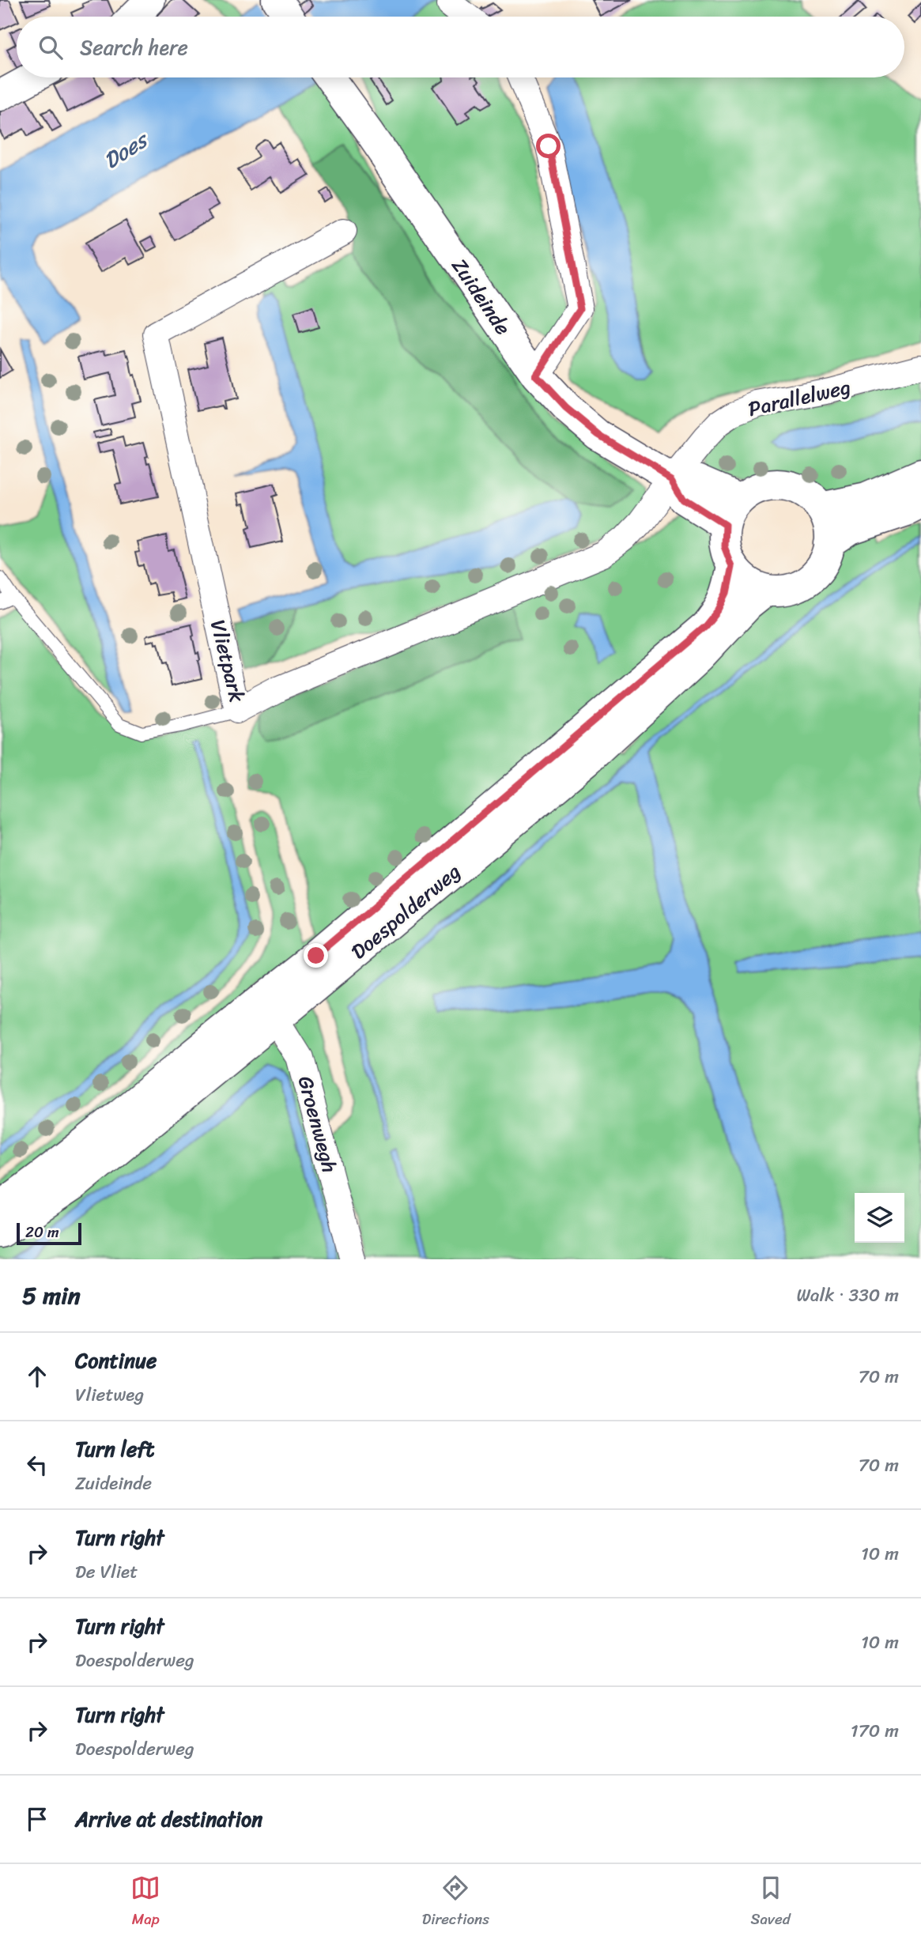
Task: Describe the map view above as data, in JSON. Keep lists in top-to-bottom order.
{
  "streets": {
    "main road": ["Zuideinde", "Doespolderweg"],
    "street": ["Parallelweg", "Vlietpark", "Groenwegh"]
  },
  "crossings": [
    ["Zuideinde", "Parallelweg"],
    ["Zuideinde", "Vlietpark"],
    ["Zuideinde", "Doespolderweg"],
    ["Parallelweg", "Vlietpark"],
    ["Doespolderweg", "Groenwegh"]
  ],
  "water": ["Does"],
  "scale_bar": "20 m",
  "page": {
    "search": "Search here",
    "scale": "20 m",
    "heading": ["5 min", "Walk · 330 m"],
    "list": [
      ["Continue", "Vlietweg", "70 m"],
      ["Turn left", "Zuideinde", "70 m"],
      ["Turn right", "De Vliet", "10 m"],
      ["Turn right", "Doespolderweg", "10 m"],
      ["Turn right", "Doespolderweg", "170 m"],
      "Arrive at destination"
    ],
    "nav": ["Map", "Directions", "Saved"]
  }
}
